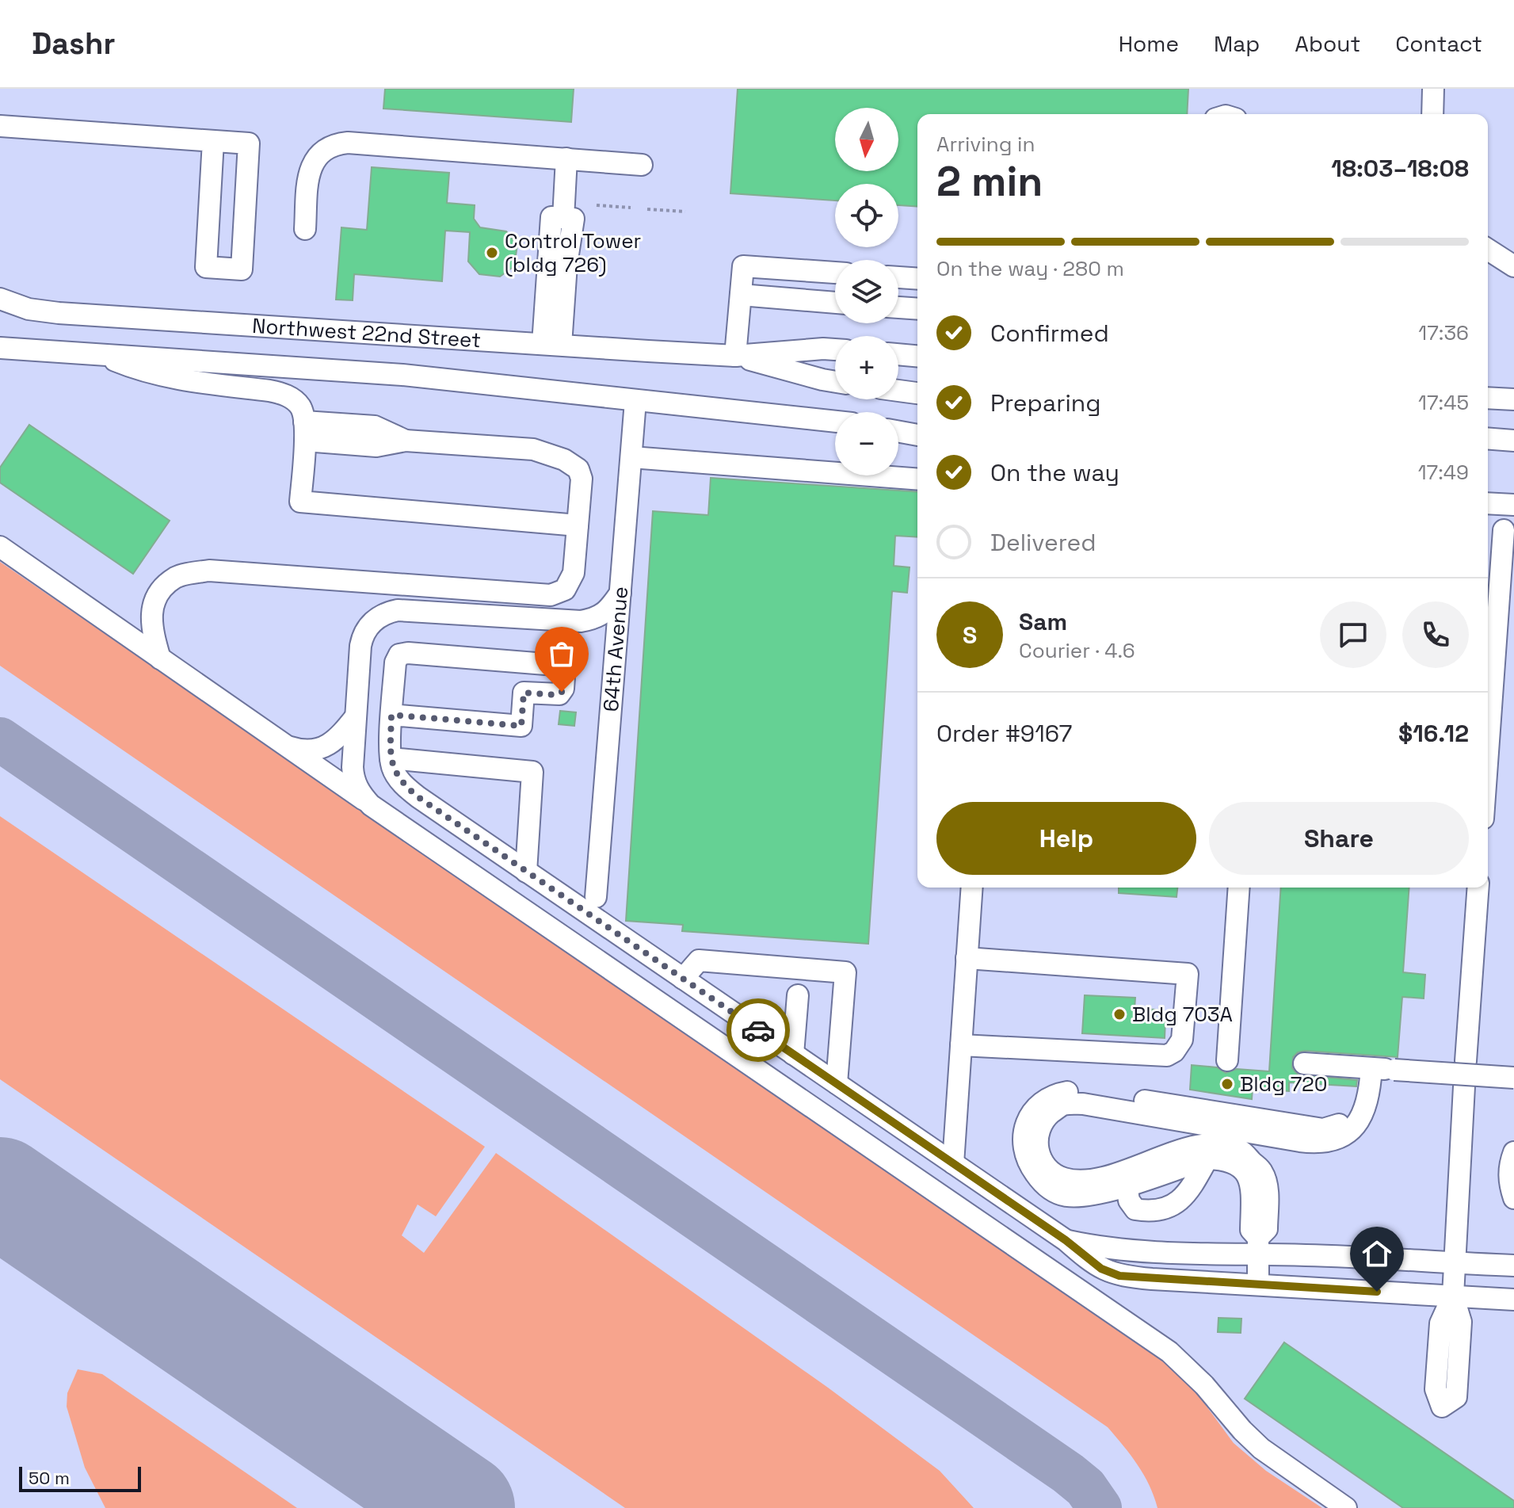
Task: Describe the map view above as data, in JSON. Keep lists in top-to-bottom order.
{
  "streets": {
    "street": ["Northwest 22nd Street", "64th Avenue"]
  },
  "places": ["Control Tower (bldg 726)", "Bldg 703A", "Bldg 720"],
  "scale_bar": "50 m",
  "north": "bottom",
  "page": {
    "header": "Dashr",
    "nav": [
      "Home",
      "Map",
      "About",
      "Contact"
    ],
    "map_buttons": ["+", "−"],
    "heading": ["2 min", "Arriving in", "18:03–18:08"],
    "panel": [
      "Sam",
      "Courier · 4.6",
      "Order #9167",
      "$16.12"
    ],
    "bar": "On the way · 280 m",
    "list": [
      ["Confirmed", "17:36"],
      ["Preparing", "17:45"],
      ["On the way", "17:49"],
      "Delivered"
    ],
    "round": "S",
    "buttons": ["Help", "Share"],
    "scale": "50 m"
  }
}
